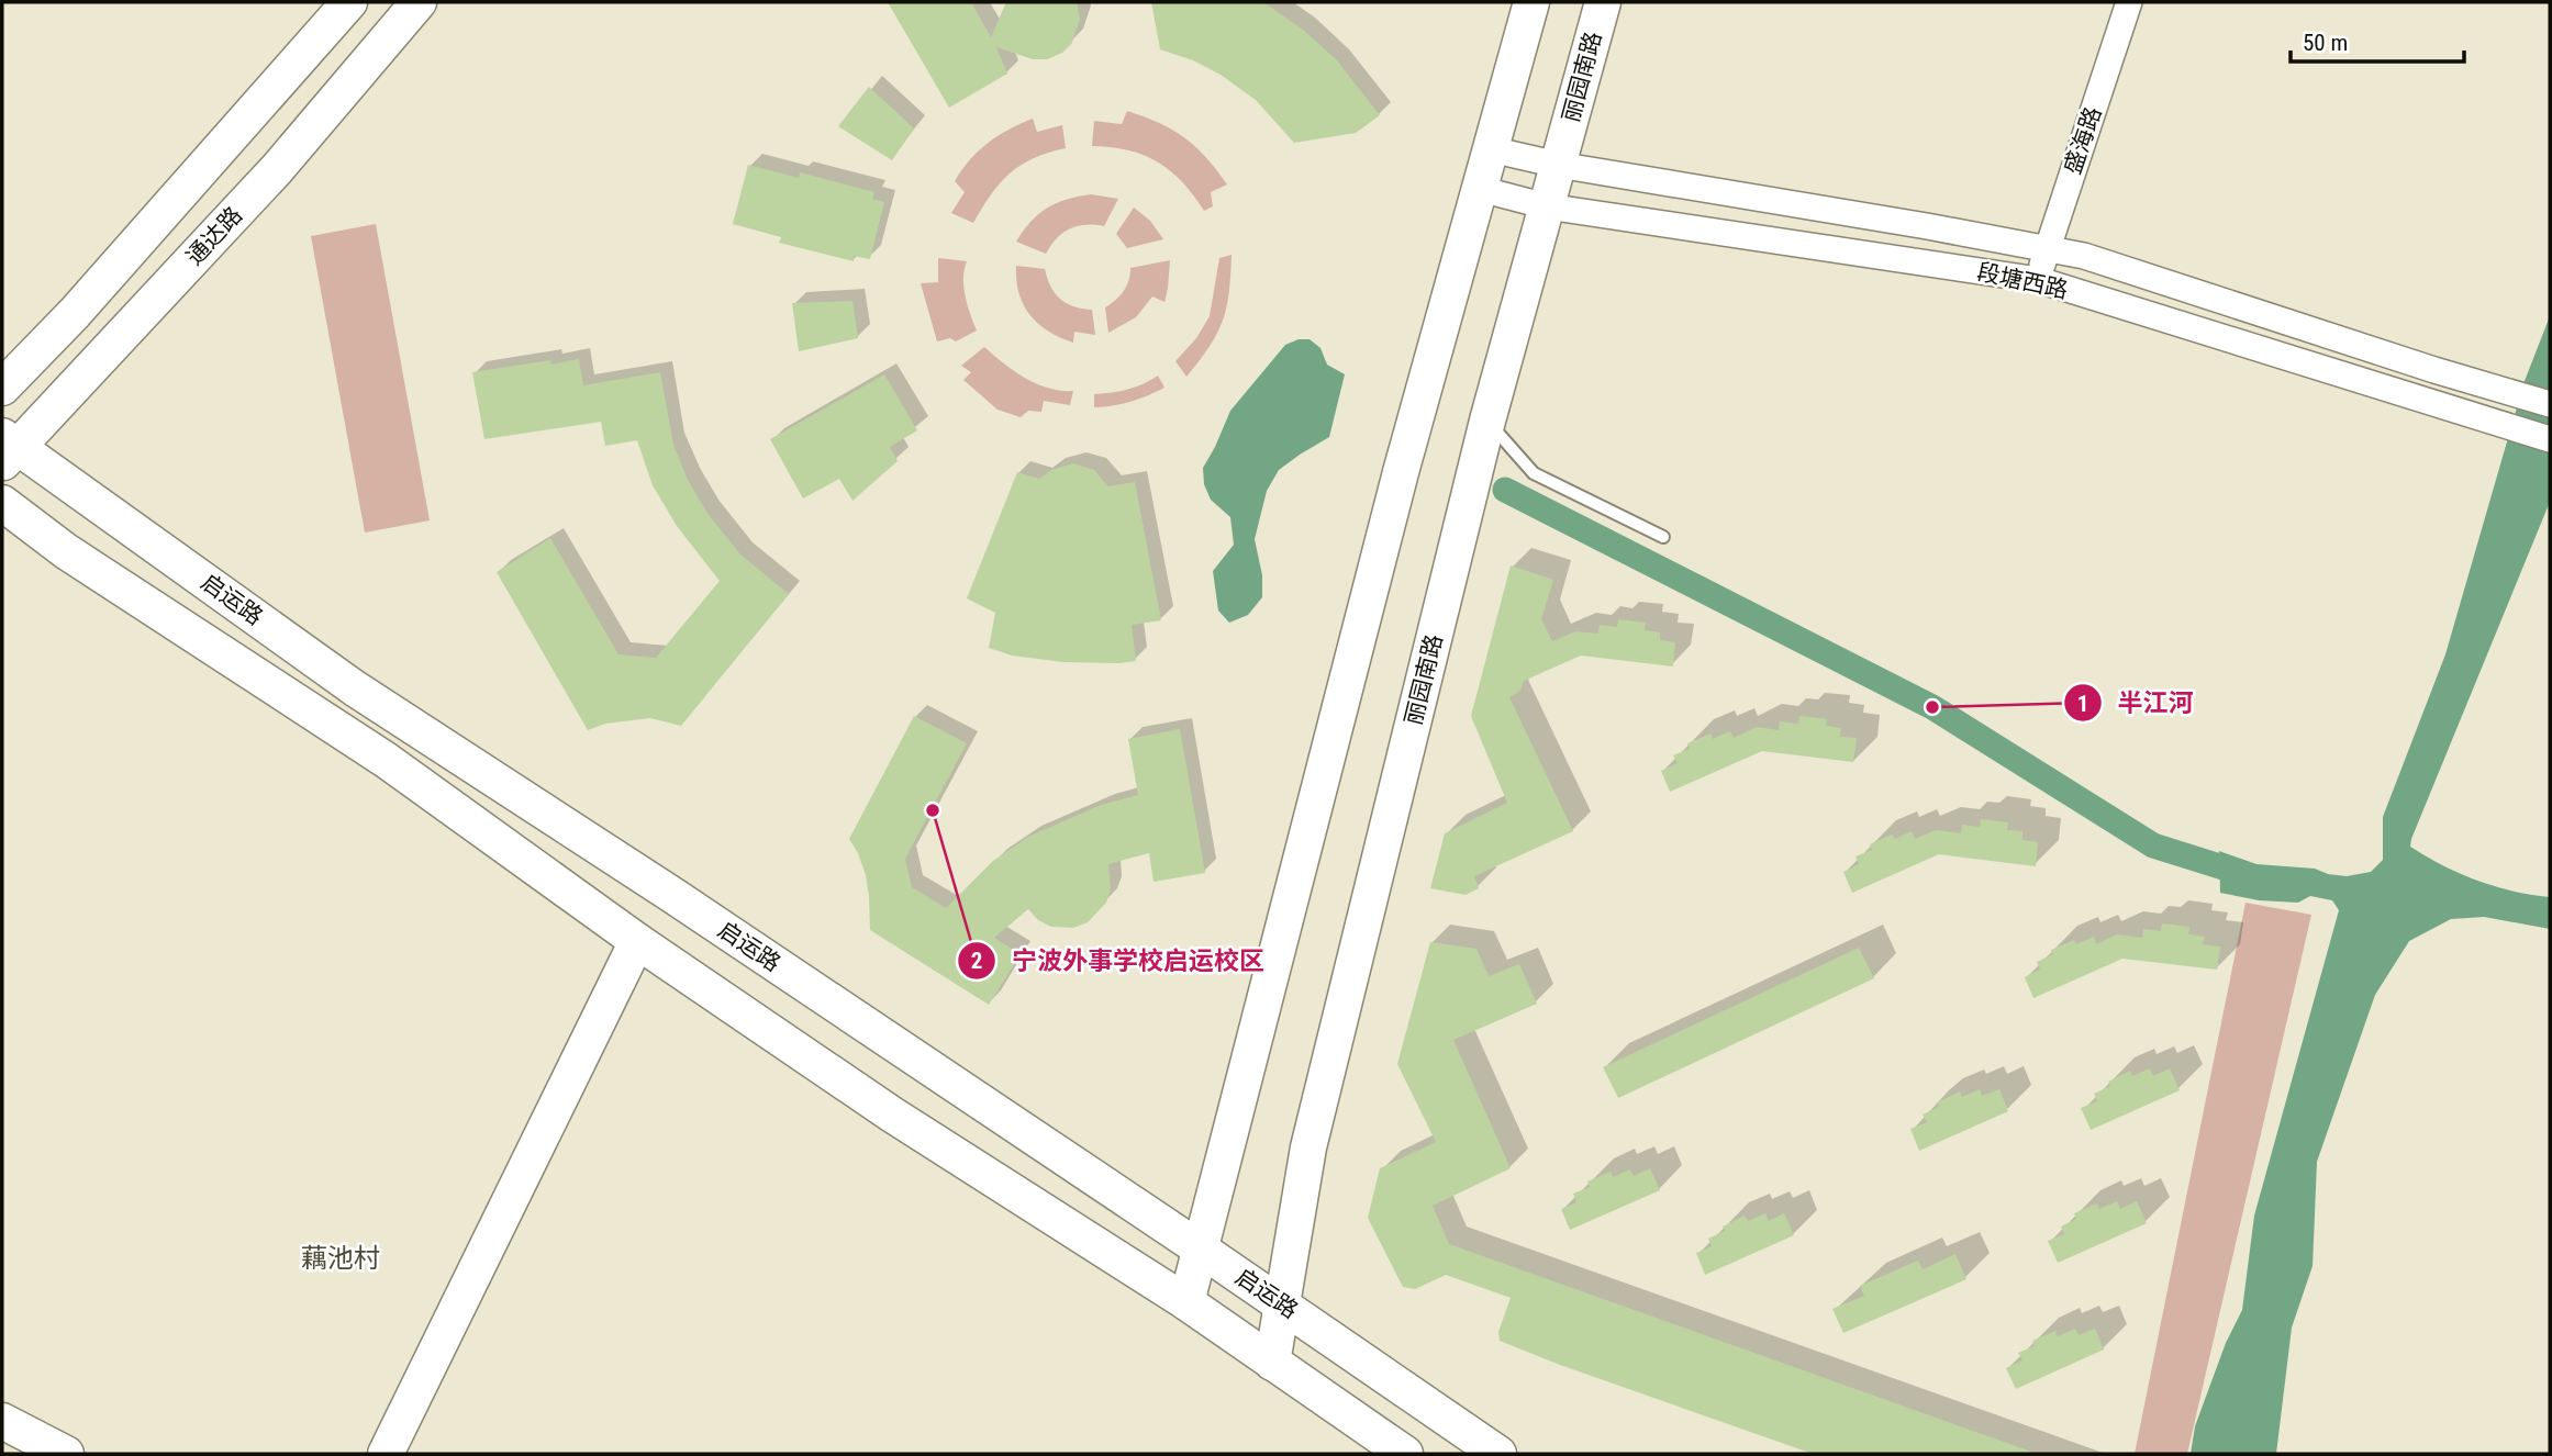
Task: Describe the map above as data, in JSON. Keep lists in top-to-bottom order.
{
  "streets": {
    "main road": ["丽园南路", "通达路", "启运路"],
    "street": ["盛海路", "段塘西路"]
  },
  "crossings": [
    ["丽园南路", "段塘西路"],
    ["丽园南路", "启运路"],
    ["盛海路", "段塘西路"],
    ["通达路", "启运路"]
  ],
  "districts": ["藕池村"],
  "places": ["半江河", "宁波外事学校启运校区"],
  "scale_bar": "50 m"
}
